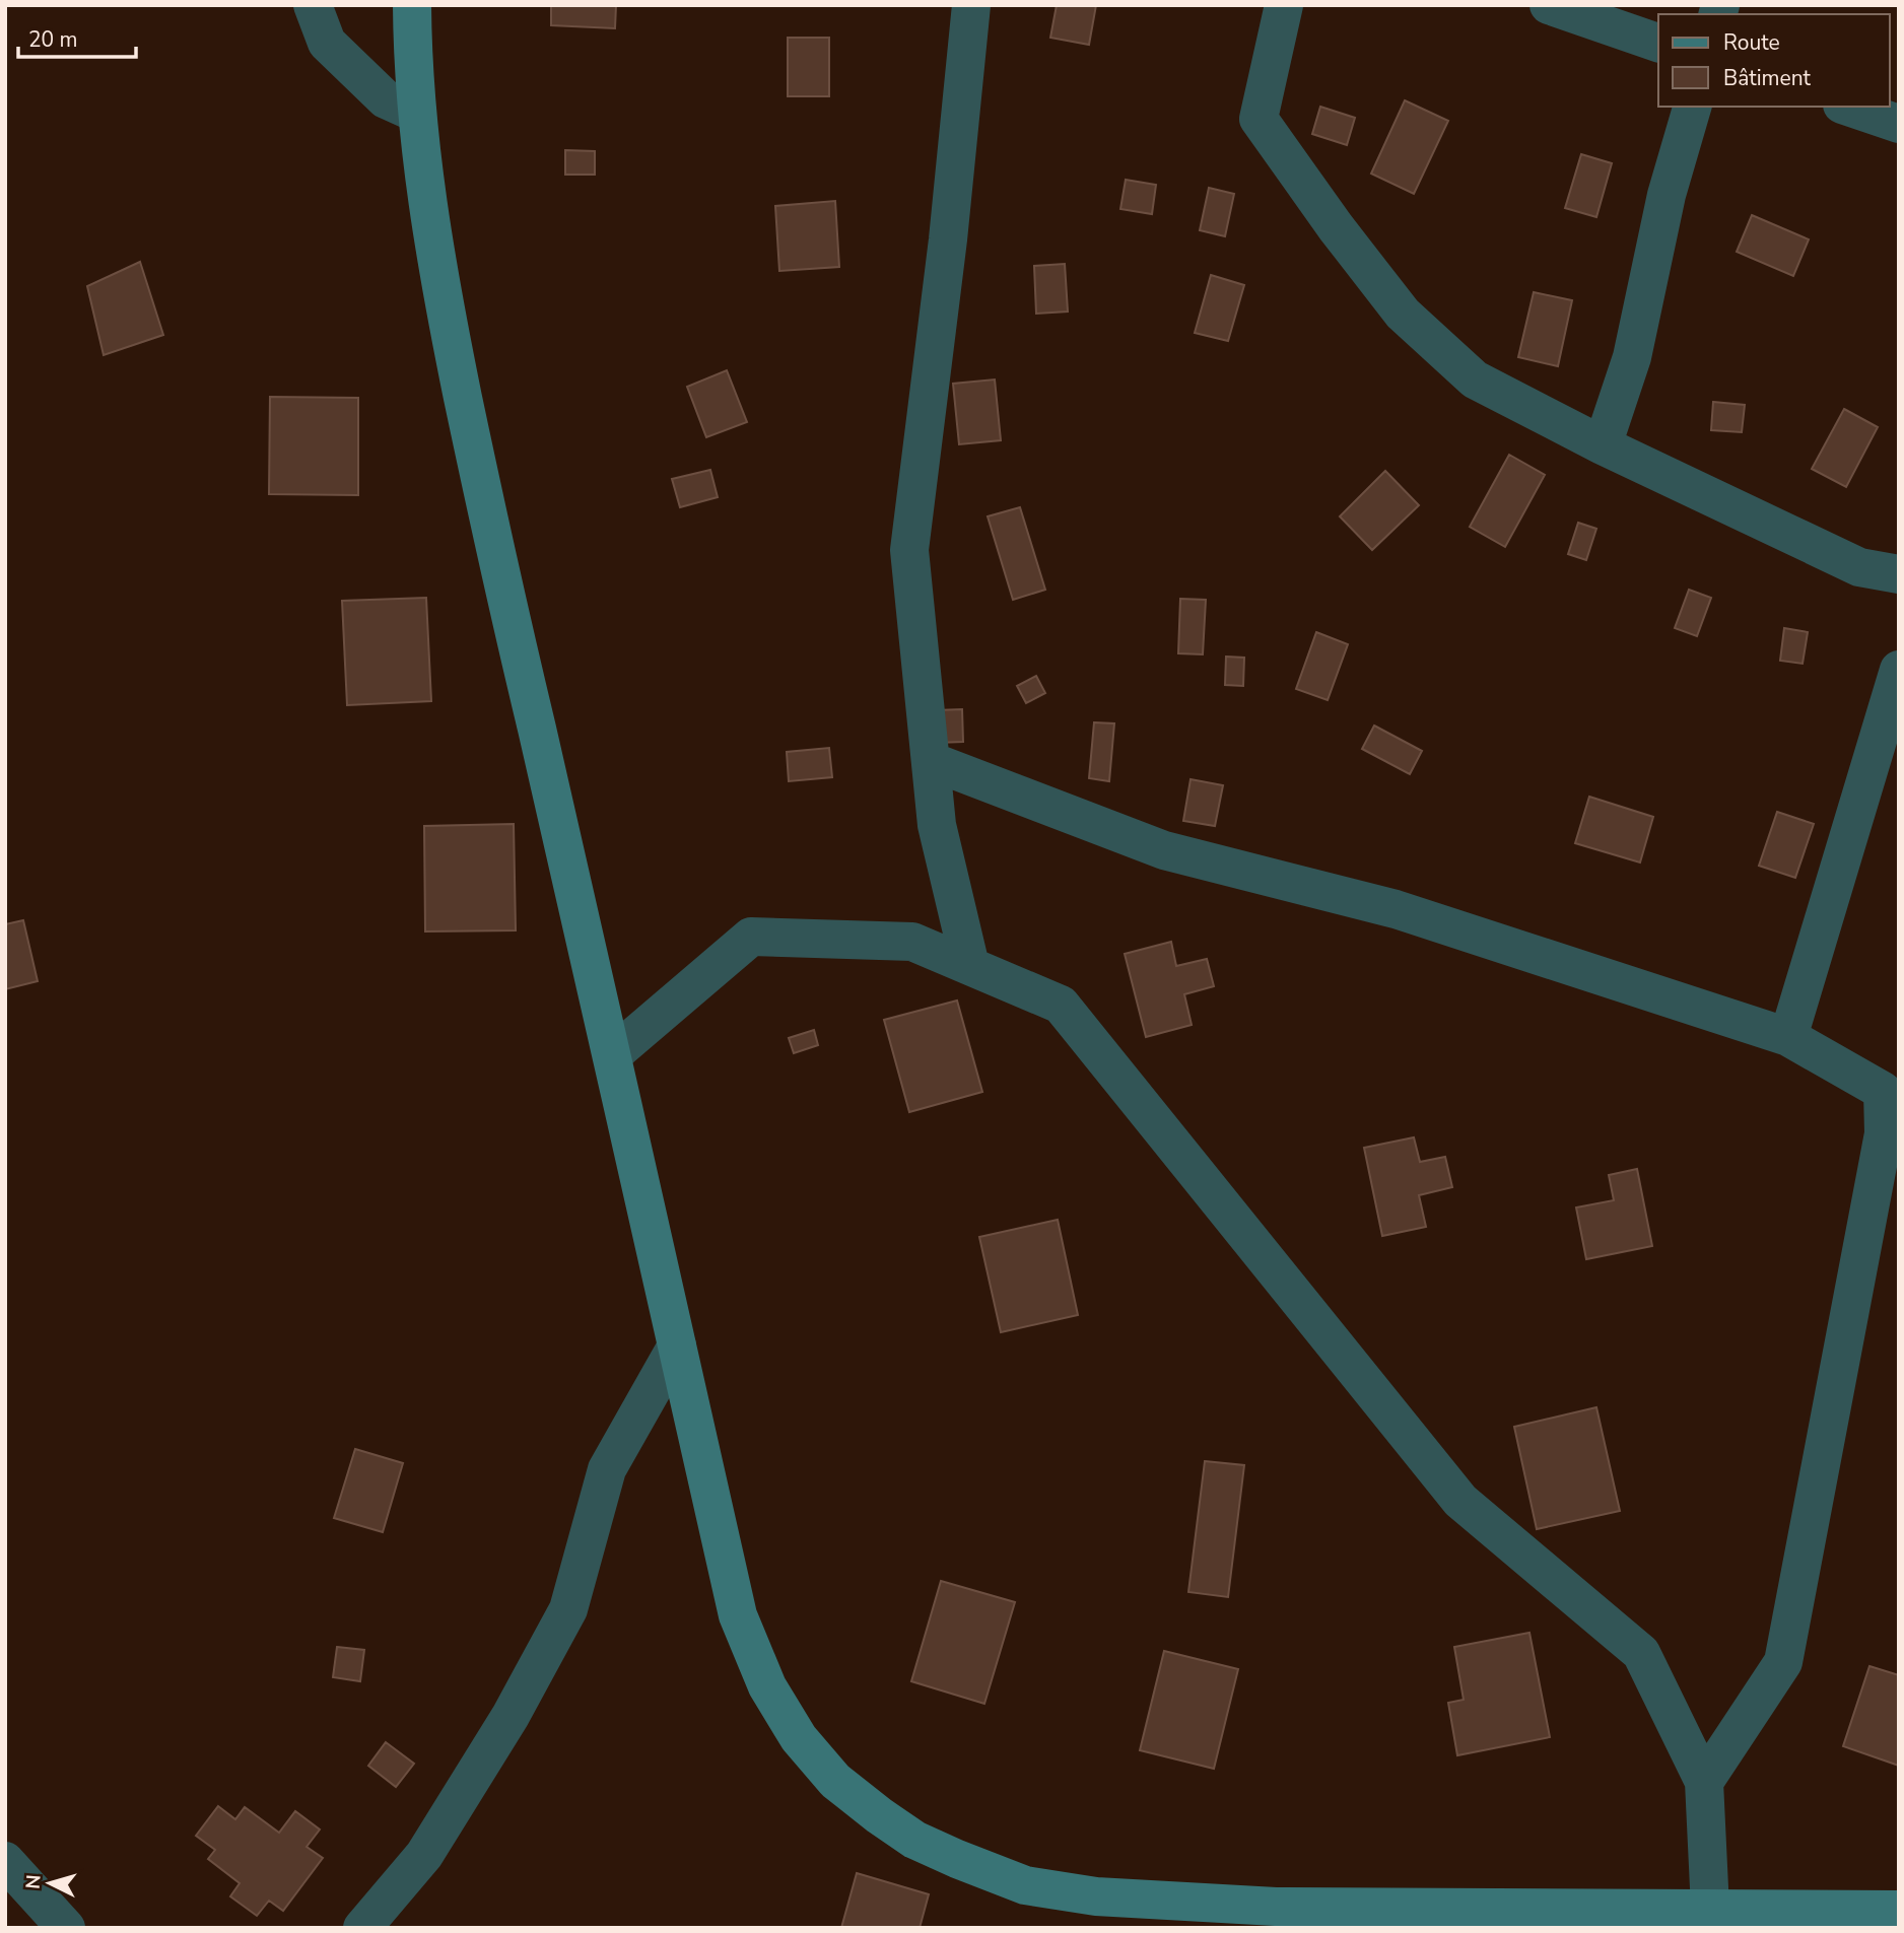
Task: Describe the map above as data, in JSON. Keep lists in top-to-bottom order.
{
  "legend": ["Route", "Bâtiment"],
  "scale_bar": "20 m",
  "north": "left"
}
